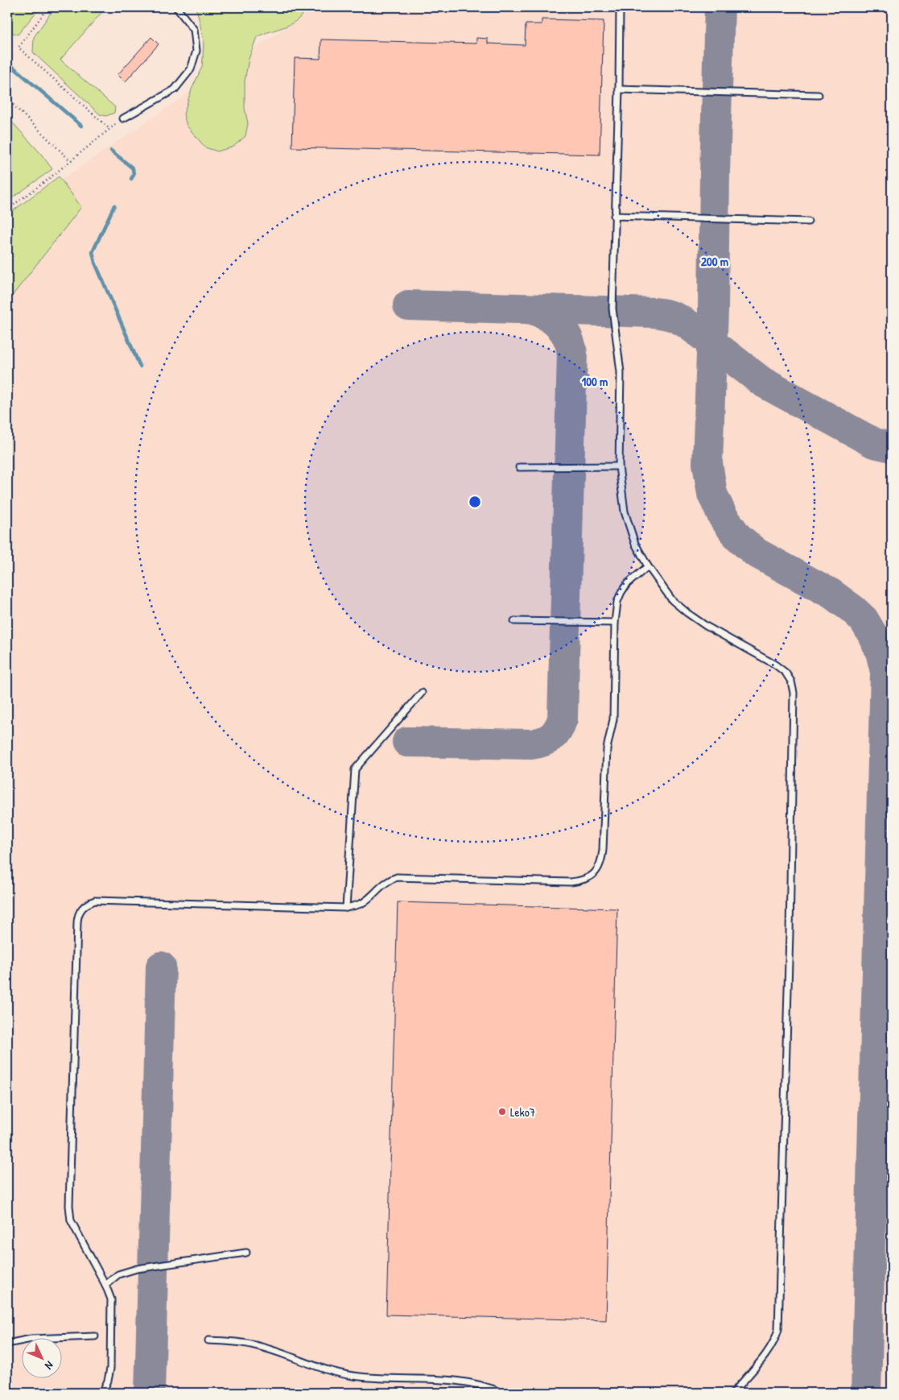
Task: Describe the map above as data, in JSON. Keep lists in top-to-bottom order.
{
  "places": ["Leko7"],
  "north": "bottom right",
  "rings": ["200 m", "100 m"]
}
